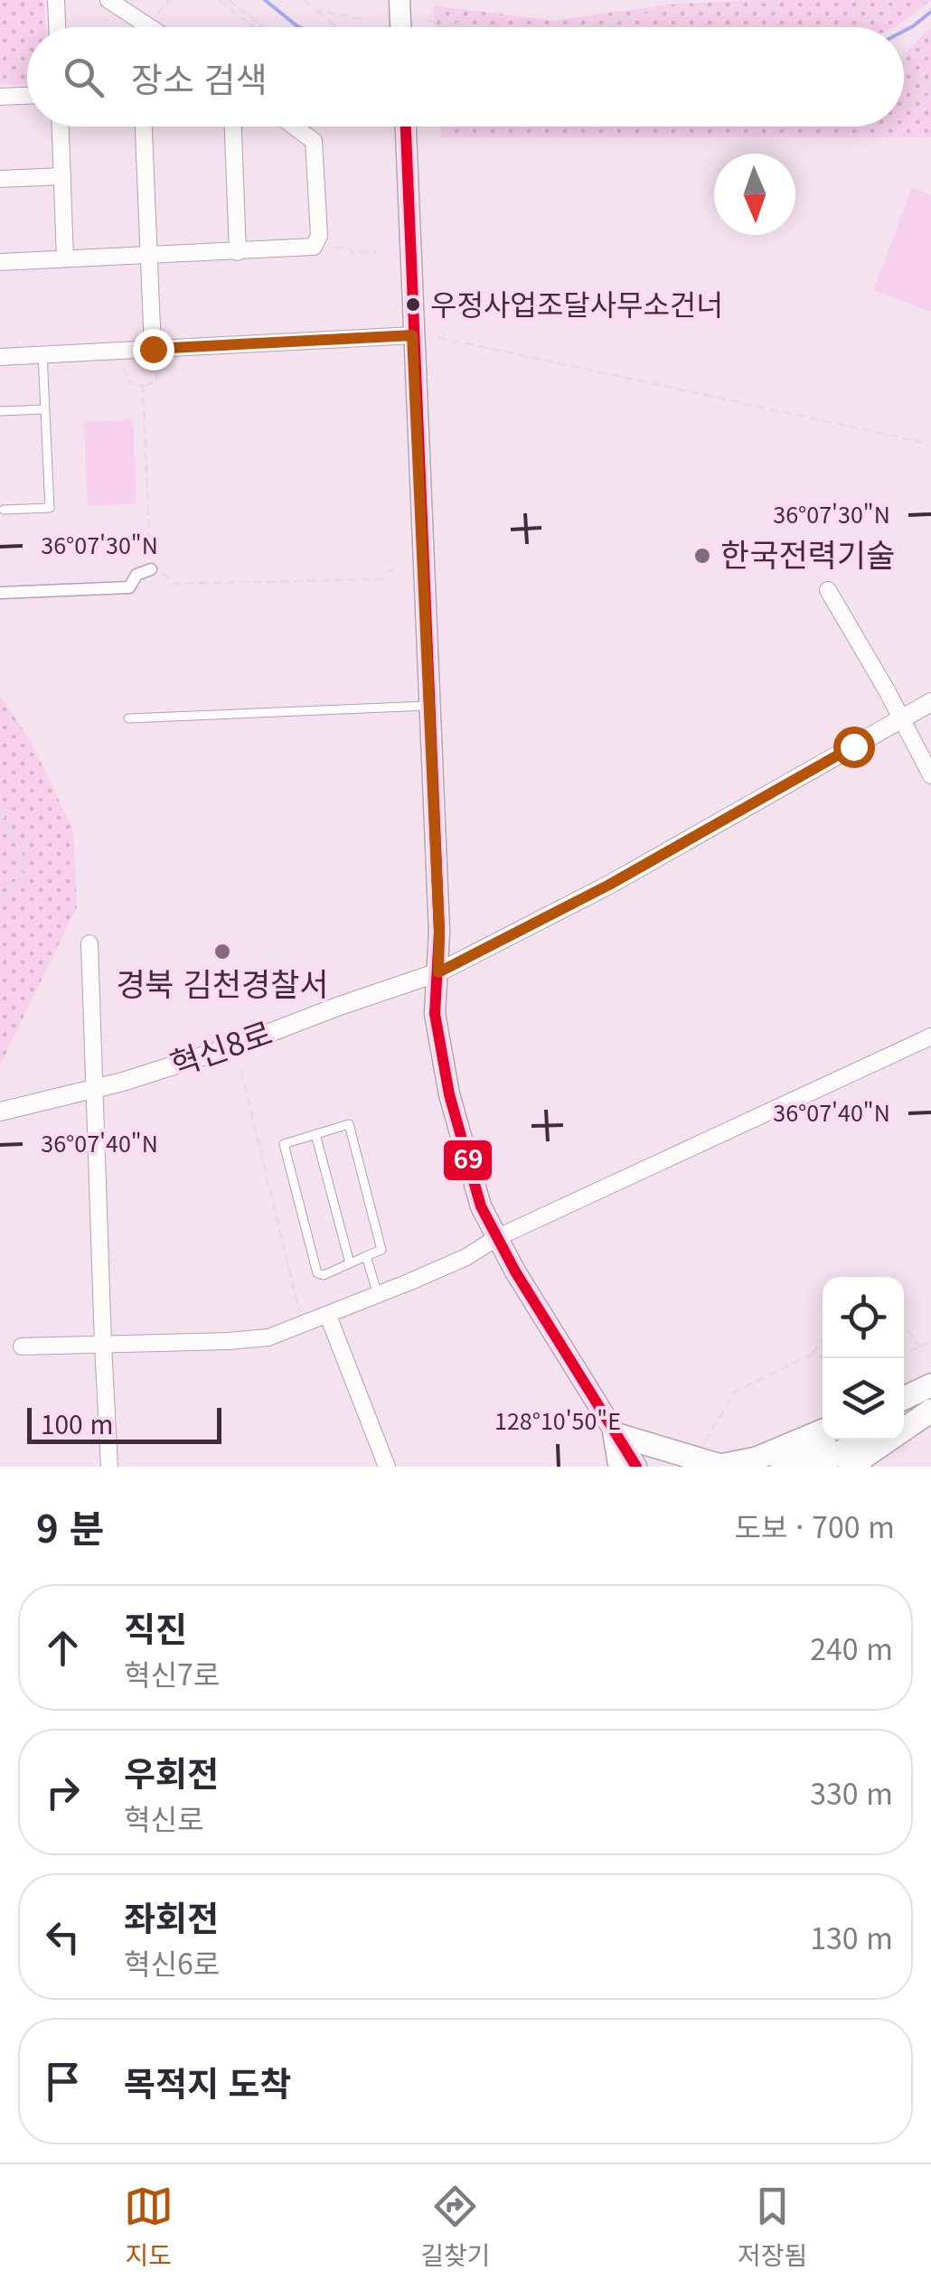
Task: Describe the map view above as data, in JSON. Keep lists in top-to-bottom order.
{
  "streets": {
    "street": ["혁신8로"]
  },
  "places": ["우정사업조달사무소건너", "한국전력기술", "경북 김천경찰서"],
  "lines": ["transit line 69"],
  "scale_bar": "100 m",
  "north": "bottom",
  "page": {
    "search": "장소 검색",
    "scale": "100 m",
    "heading": ["9 분", "도보 · 700 m"],
    "list": [
      ["직진", "혁신7로", "240 m"],
      ["우회전", "혁신로", "330 m"],
      ["좌회전", "혁신6로", "130 m"],
      "목적지 도착"
    ],
    "nav": ["지도", "길찾기", "저장됨"]
  },
  "coordinates": ["36°07'30\"N", "36°07'40\"N", "128°10'50\"E"]
}
